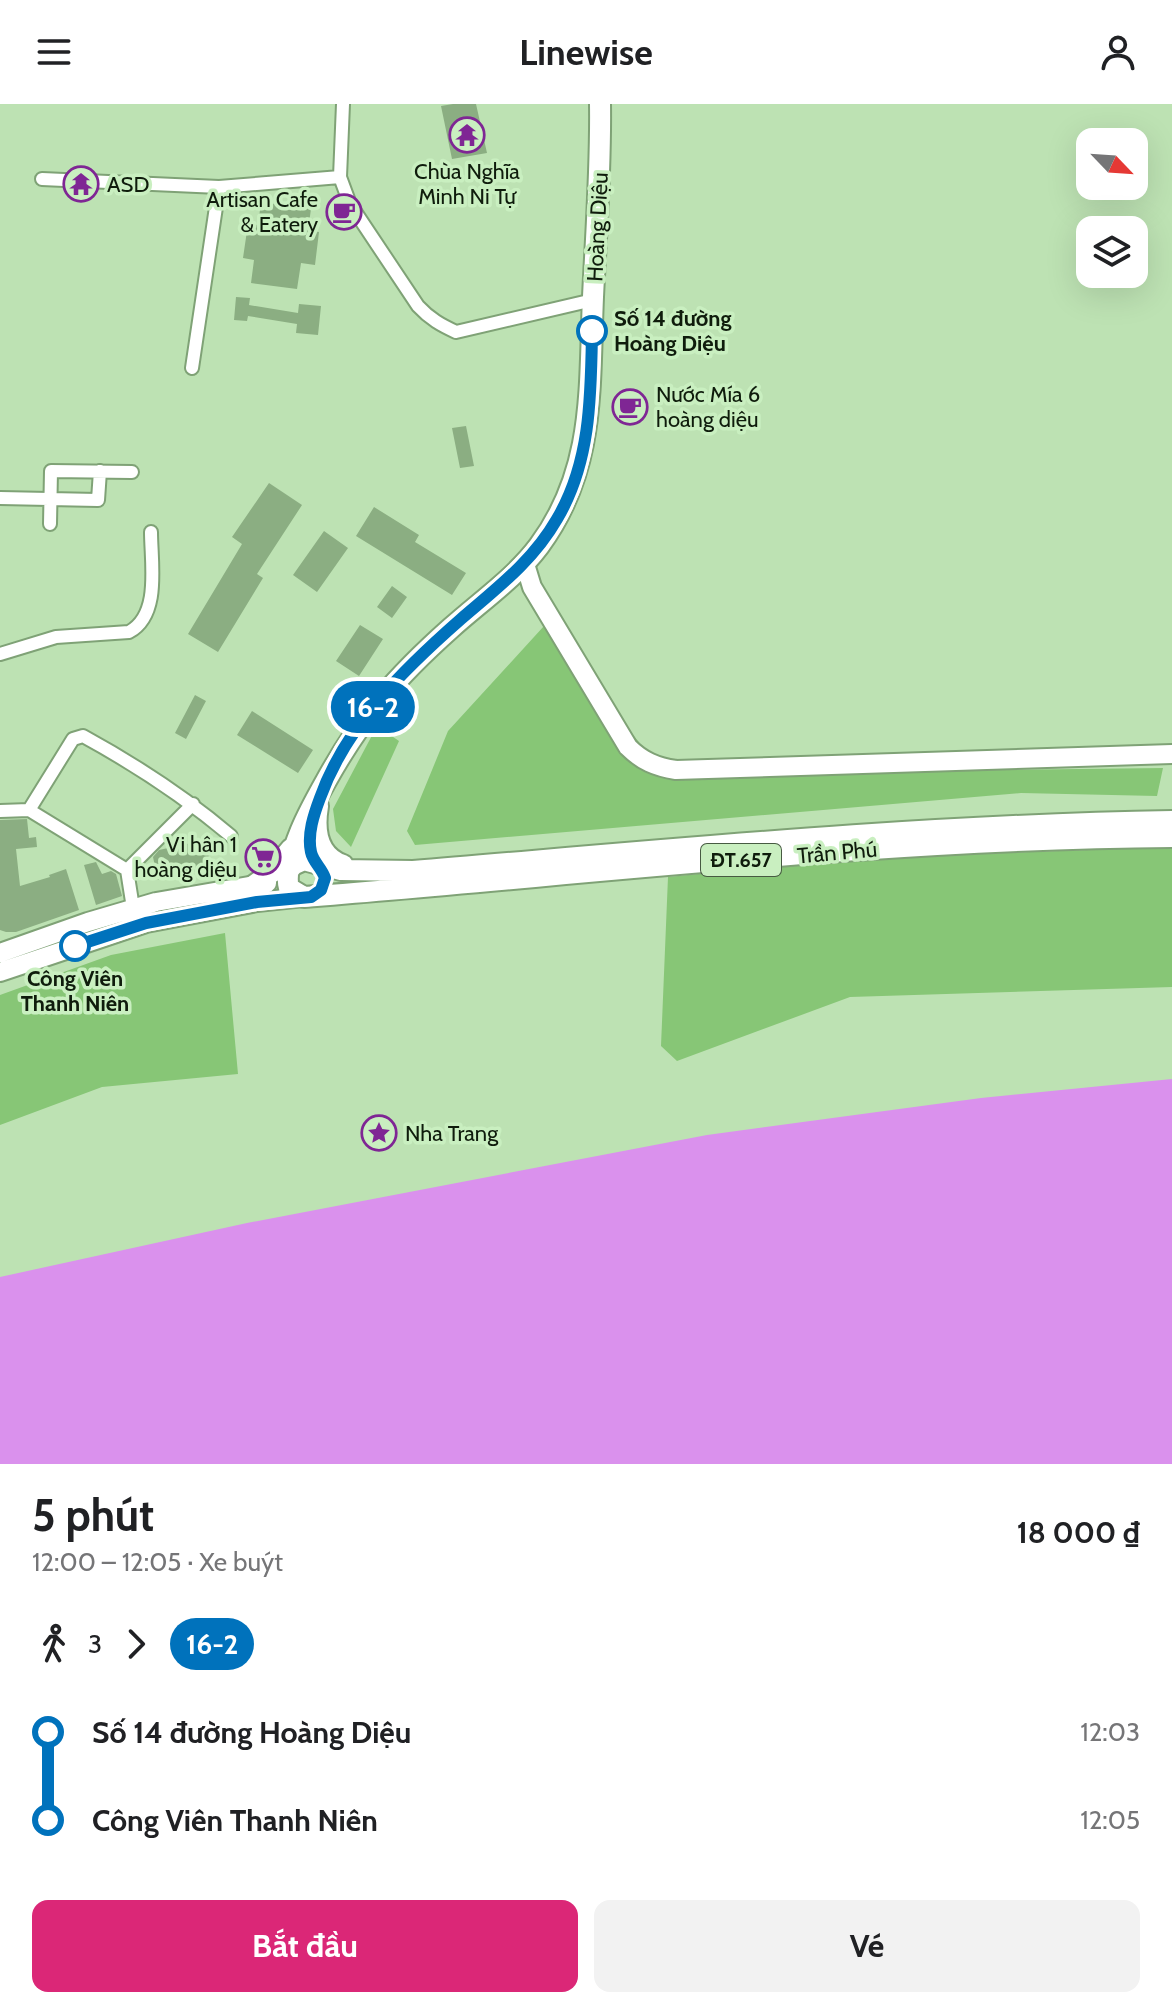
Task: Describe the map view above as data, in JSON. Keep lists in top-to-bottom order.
{
  "streets": {
    "main road": ["Hoàng Diệu", "Trần Phú", "ĐT.657"]
  },
  "crossings": [
    ["Hoàng Diệu", "Trần Phú"],
    ["Hoàng Diệu", "ĐT.657"],
    ["Trần Phú", "ĐT.657"]
  ],
  "places": {
    "temple": ["Chùa Nghĩa Minh Ni Tự", "ASD"],
    "cafe": ["Artisan Cafe & Eatery", "Nước Mía 6 hoàng diệu"],
    "other": ["Số 14 đường Hoàng Diệu", "Công Viên Thanh Niên"],
    "supermarket": ["Vi hân 1 hoàng diệu"],
    "place": ["Nha Trang"]
  },
  "lines": ["bus line 16-2"],
  "north": "bottom right",
  "page": {
    "header": "Linewise",
    "on_map": "16-2",
    "heading": ["5 phút", "12:00 – 12:05 · Xe buýt", "18 000 ₫"],
    "legs": ["3", "16-2"],
    "list": [
      {
        "name": "Số 14 đường Hoàng Diệu",
        "value": "12:03"
      },
      {
        "name": "Công Viên Thanh Niên",
        "value": "12:05"
      }
    ],
    "buttons": ["Bắt đầu", "Vé"]
  }
}
